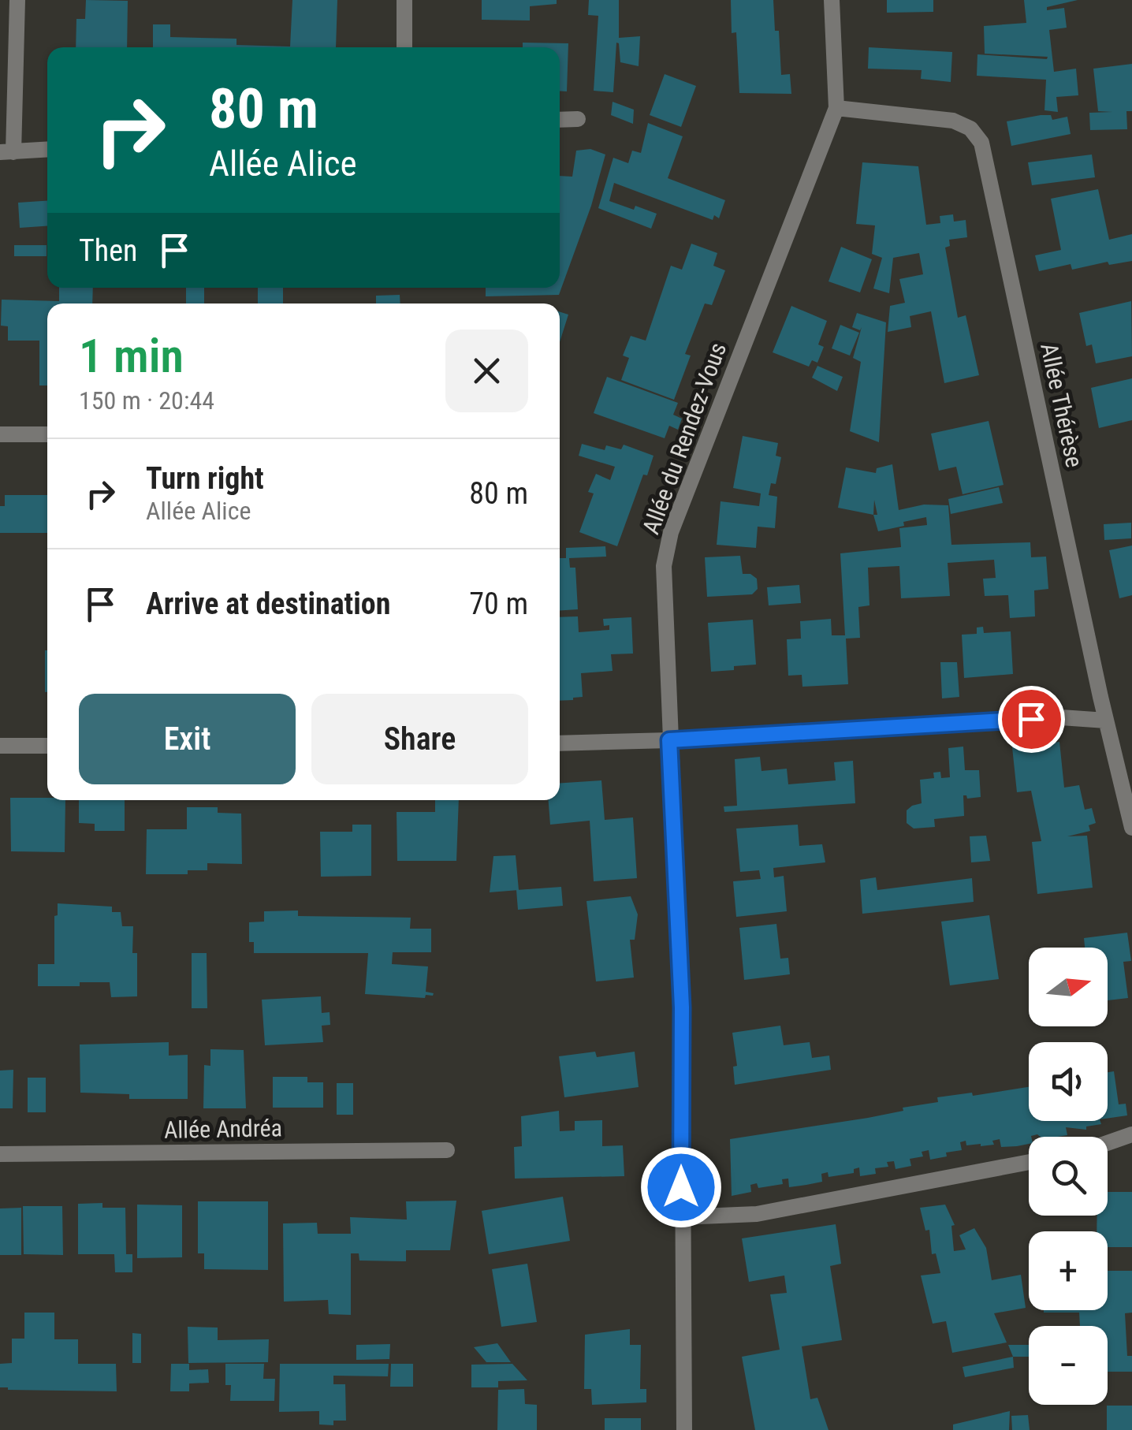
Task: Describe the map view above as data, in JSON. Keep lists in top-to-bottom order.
{
  "streets": {
    "street": ["Allée Thérèse", "Allée du Rendez-Vous", "Allée Andréa"]
  },
  "crossings": [
    ["Allée Thérèse", "Allée du Rendez-Vous"]
  ],
  "north": "right",
  "page": {
    "turn": ["80 m", "Allée Alice"],
    "then": "Then",
    "heading": ["1 min", "150 m · 20:44"],
    "list": [
      {
        "name": "Turn right",
        "note": "Allée Alice",
        "value": "80 m"
      },
      {
        "name": "Arrive at destination",
        "value": "70 m"
      }
    ],
    "buttons": ["Exit", "Share"],
    "map_buttons": ["+", "−"]
  }
}
